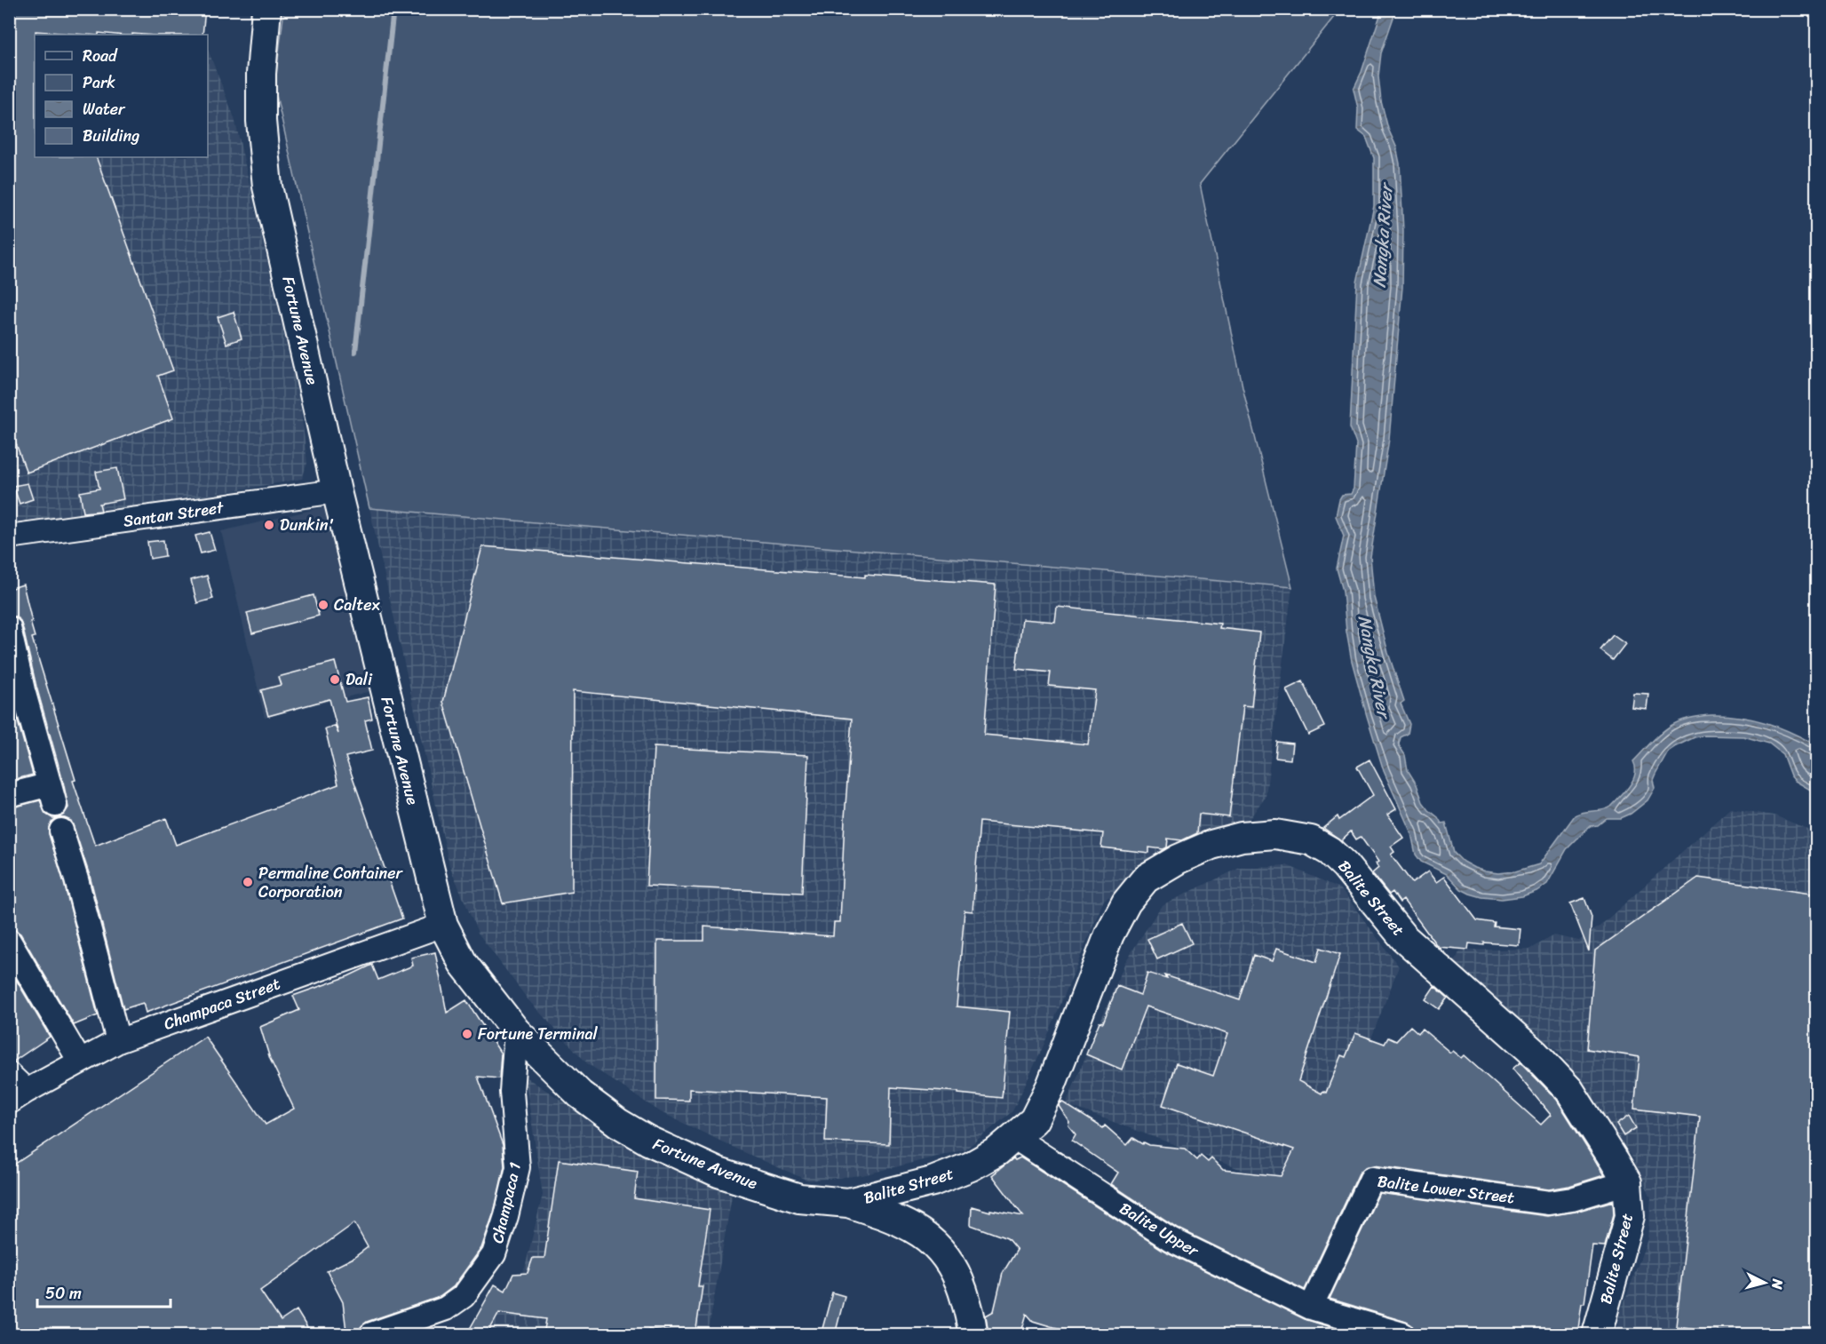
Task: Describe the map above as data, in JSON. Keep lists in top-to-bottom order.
{
  "streets": {
    "main road": ["Fortune Avenue", "Balite Street"],
    "street": [
      "Santan Street",
      "Champaca Street",
      "Balite Lower Street",
      "Champaca 1",
      "Balite Upper"
    ]
  },
  "crossings": [
    ["Fortune Avenue", "Santan Street"],
    ["Fortune Avenue", "Balite Street"],
    ["Fortune Avenue", "Champaca Street"],
    ["Fortune Avenue", "Champaca 1"],
    ["Balite Street", "Balite Lower Street"],
    ["Balite Street", "Balite Upper"],
    ["Balite Lower Street", "Balite Upper"]
  ],
  "water": ["Nangka River"],
  "places": [
    "Dunkin'",
    "Caltex",
    "Dali",
    "Permaline Container Corporation",
    "Fortune Terminal"
  ],
  "legend": [
    "Road",
    "Park",
    "Water",
    "Building"
  ],
  "scale_bar": "50 m",
  "north": "right"
}
